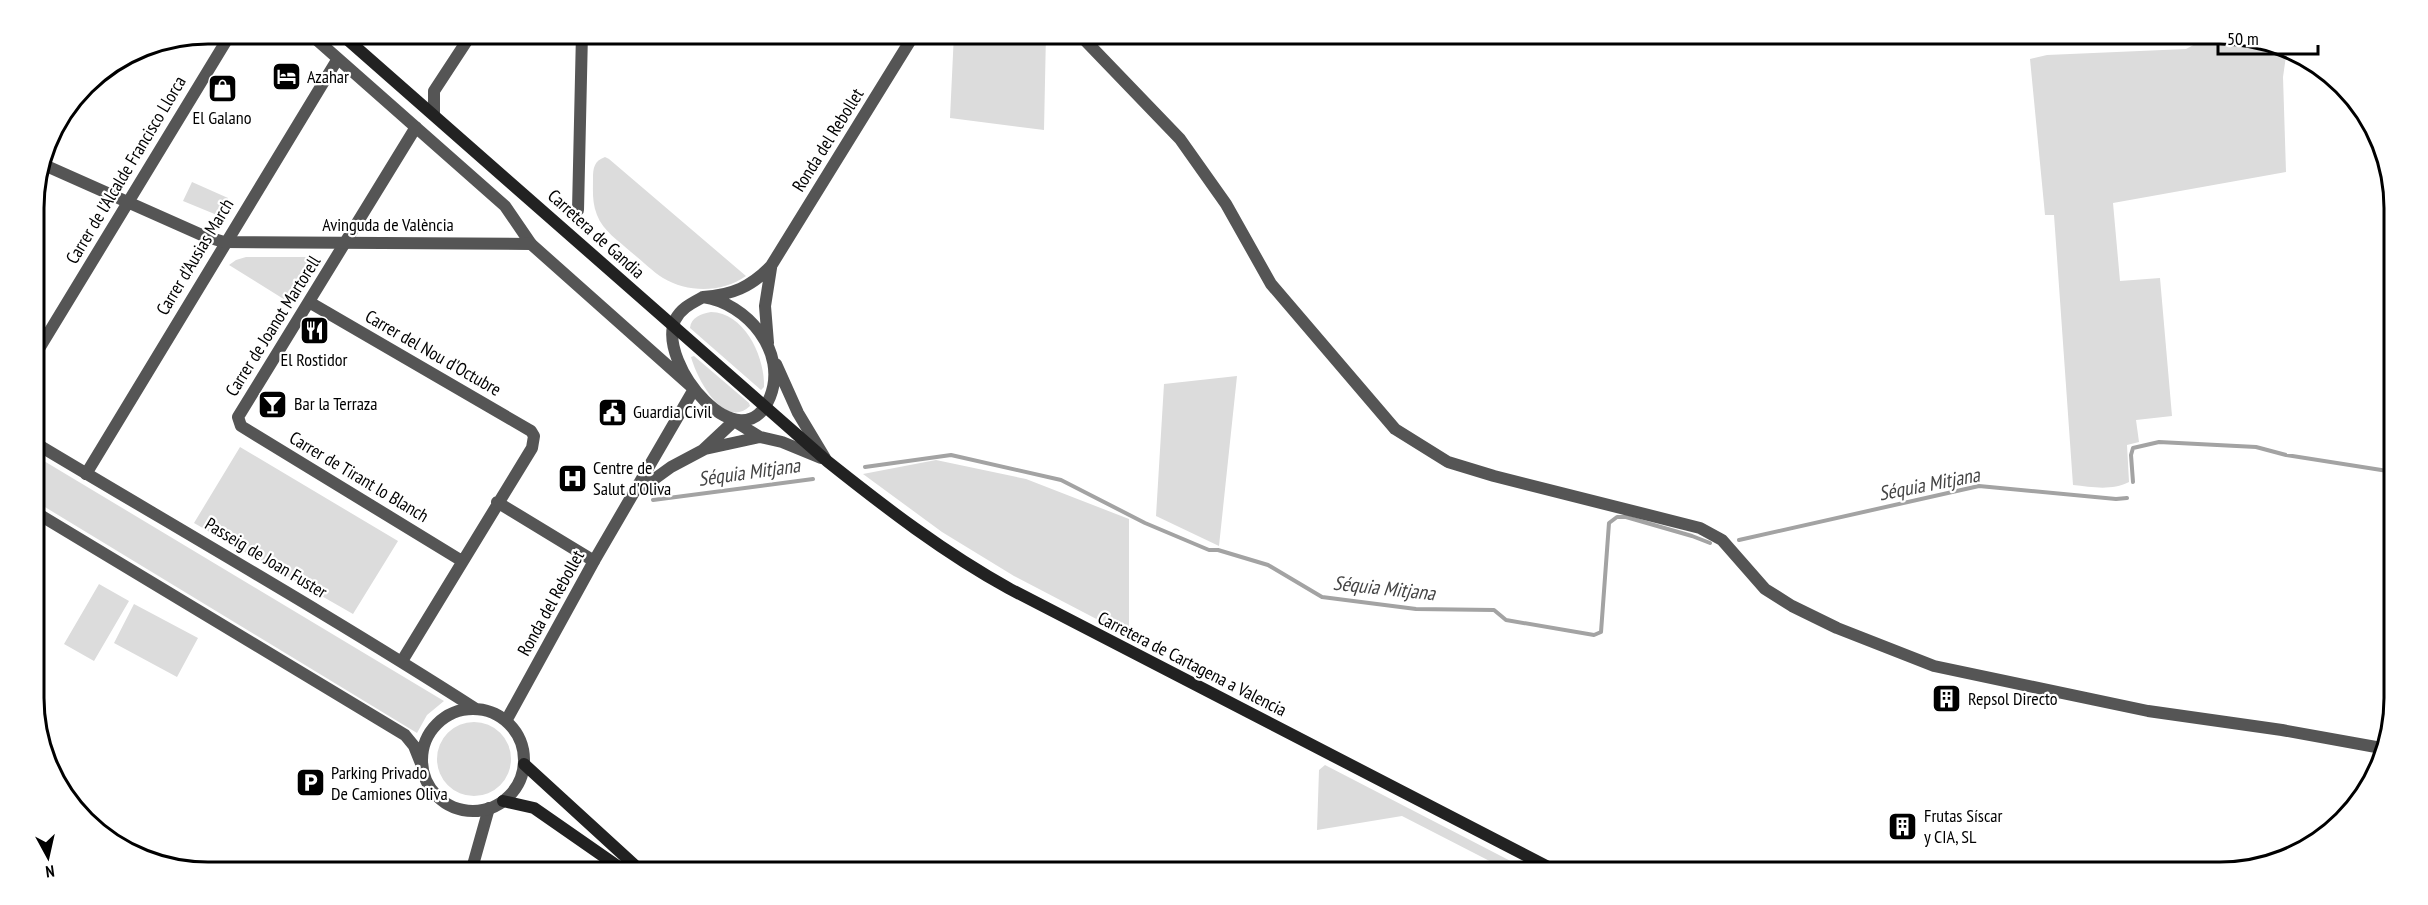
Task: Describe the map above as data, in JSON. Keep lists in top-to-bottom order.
{
  "streets": {
    "main road": ["Carretera de Gandia", "Carretera de Cartagena a Valencia"],
    "street": [
      "Ronda del Rebollet",
      "Carrer de l'Alcalde Francisco Llorca",
      "Avinguda de València",
      "Carrer d'Ausias March",
      "Carrer de Joanot Martorell",
      "Carrer del Nou d'Octubre",
      "Carrer de Tirant lo Blanch",
      "Passeig de Joan Fuster"
    ]
  },
  "crossings": [
    ["Ronda del Rebollet", "Carretera de Gandia"],
    ["Ronda del Rebollet", "Passeig de Joan Fuster"],
    ["Carrer de l'Alcalde Francisco Llorca", "Avinguda de València"],
    ["Avinguda de València", "Carrer d'Ausias March"],
    ["Avinguda de València", "Carrer de Joanot Martorell"],
    ["Carretera de Gandia", "Carretera de Cartagena a Valencia"],
    ["Carrer d'Ausias March", "Passeig de Joan Fuster"],
    ["Carrer de Joanot Martorell", "Carrer del Nou d'Octubre"],
    ["Carrer de Joanot Martorell", "Carrer de Tirant lo Blanch"]
  ],
  "water": ["Séquia Mitjana"],
  "places": {
    "hotel": ["Azahar"],
    "shop": ["El Galano"],
    "restaurant": ["El Rostidor"],
    "bar": ["Bar la Terraza"],
    "public building": ["Guardia Civil"],
    "hospital": ["Centre de Salut d'Oliva"],
    "building": ["Repsol Directo", "Frutas Síscar y CIA, SL"],
    "parking": ["Parking Privado De Camiones Oliva"]
  },
  "scale_bar": "50 m",
  "north": "bottom"
}
